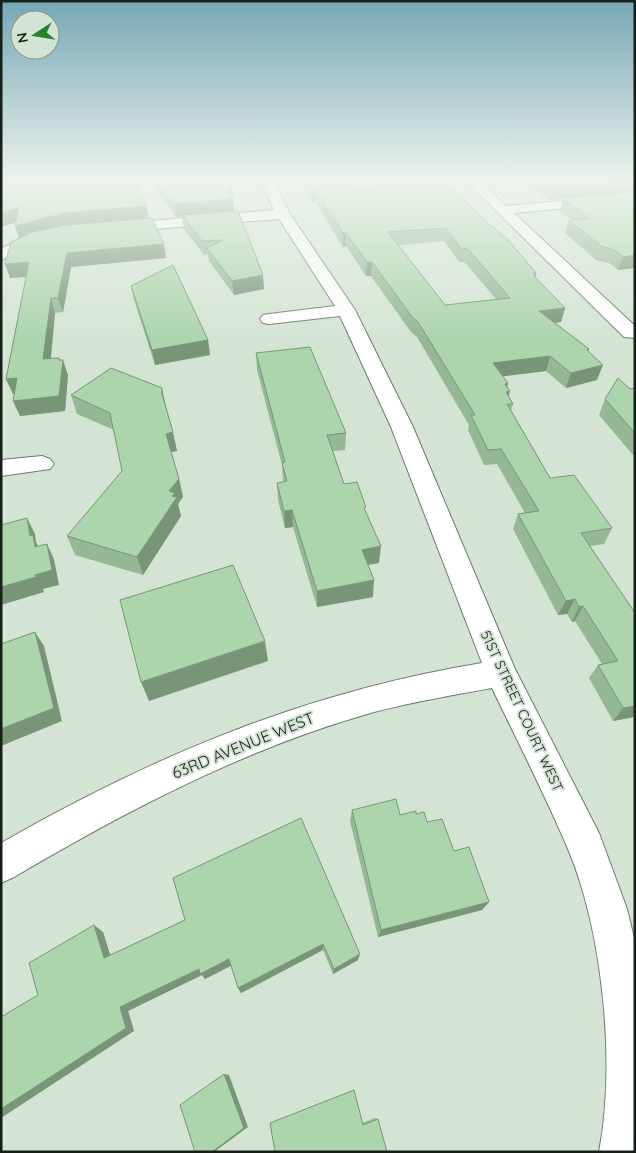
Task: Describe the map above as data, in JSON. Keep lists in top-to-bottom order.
{
  "streets": {
    "street": ["51ST STREET COURT WEST", "63RD AVENUE WEST"]
  },
  "crossings": [
    ["51ST STREET COURT WEST", "63RD AVENUE WEST"]
  ],
  "north": "left"
}
